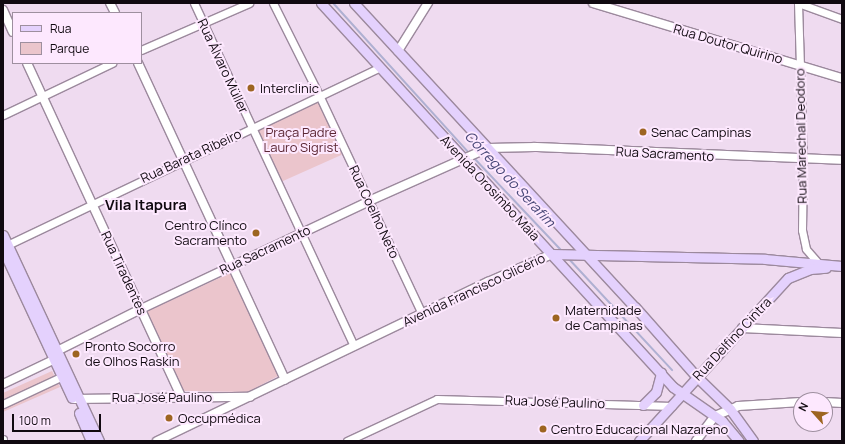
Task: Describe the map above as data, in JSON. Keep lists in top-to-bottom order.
{
  "streets": {
    "main road": [
      "Rua Doutor Quirino",
      "Rua Sacramento",
      "Avenida Orosimbo Maia",
      "Rua Tiradentes",
      "Avenida Francisco Glicério",
      "Rua Delfino Cintra",
      "Rua José Paulino"
    ],
    "street": [
      "Rua Álvaro Müller",
      "Rua Marechal Deodoro",
      "Rua Barata Ribeiro",
      "Rua Coelho Neto"
    ]
  },
  "crossings": [
    ["Rua Doutor Quirino", "Rua Marechal Deodoro"],
    ["Rua Álvaro Müller", "Rua Sacramento"],
    ["Rua Álvaro Müller", "Rua Barata Ribeiro"],
    ["Rua Álvaro Müller", "Avenida Francisco Glicério"],
    ["Rua Marechal Deodoro", "Rua Sacramento"],
    ["Rua Marechal Deodoro", "Avenida Francisco Glicério"],
    ["Rua Sacramento", "Avenida Orosimbo Maia"],
    ["Rua Sacramento", "Rua Coelho Neto"],
    ["Rua Sacramento", "Rua Tiradentes"],
    ["Rua Barata Ribeiro", "Avenida Orosimbo Maia"],
    ["Rua Barata Ribeiro", "Rua Coelho Neto"],
    ["Rua Barata Ribeiro", "Rua Tiradentes"],
    ["Avenida Orosimbo Maia", "Avenida Francisco Glicério"],
    ["Avenida Orosimbo Maia", "Rua Delfino Cintra"],
    ["Rua Coelho Neto", "Avenida Francisco Glicério"],
    ["Rua Tiradentes", "Rua José Paulino"],
    ["Avenida Francisco Glicério", "Rua Delfino Cintra"],
    ["Avenida Francisco Glicério", "Rua José Paulino"],
    ["Rua Delfino Cintra", "Rua José Paulino"]
  ],
  "districts": ["Vila Itapura"],
  "water": ["Córrego do Serafim"],
  "parks": ["Praça Padre Lauro Sigrist"],
  "places": [
    "Interclinic",
    "Senac Campinas",
    "Centro Clínco Sacramento",
    "Maternidade de Campinas",
    "Pronto Socorro de Olhos Raskin",
    "Occupmédica",
    "Centro Educacional Nazareno"
  ],
  "legend": ["Rua", "Parque"],
  "scale_bar": "100 m",
  "north": "top left"
}
